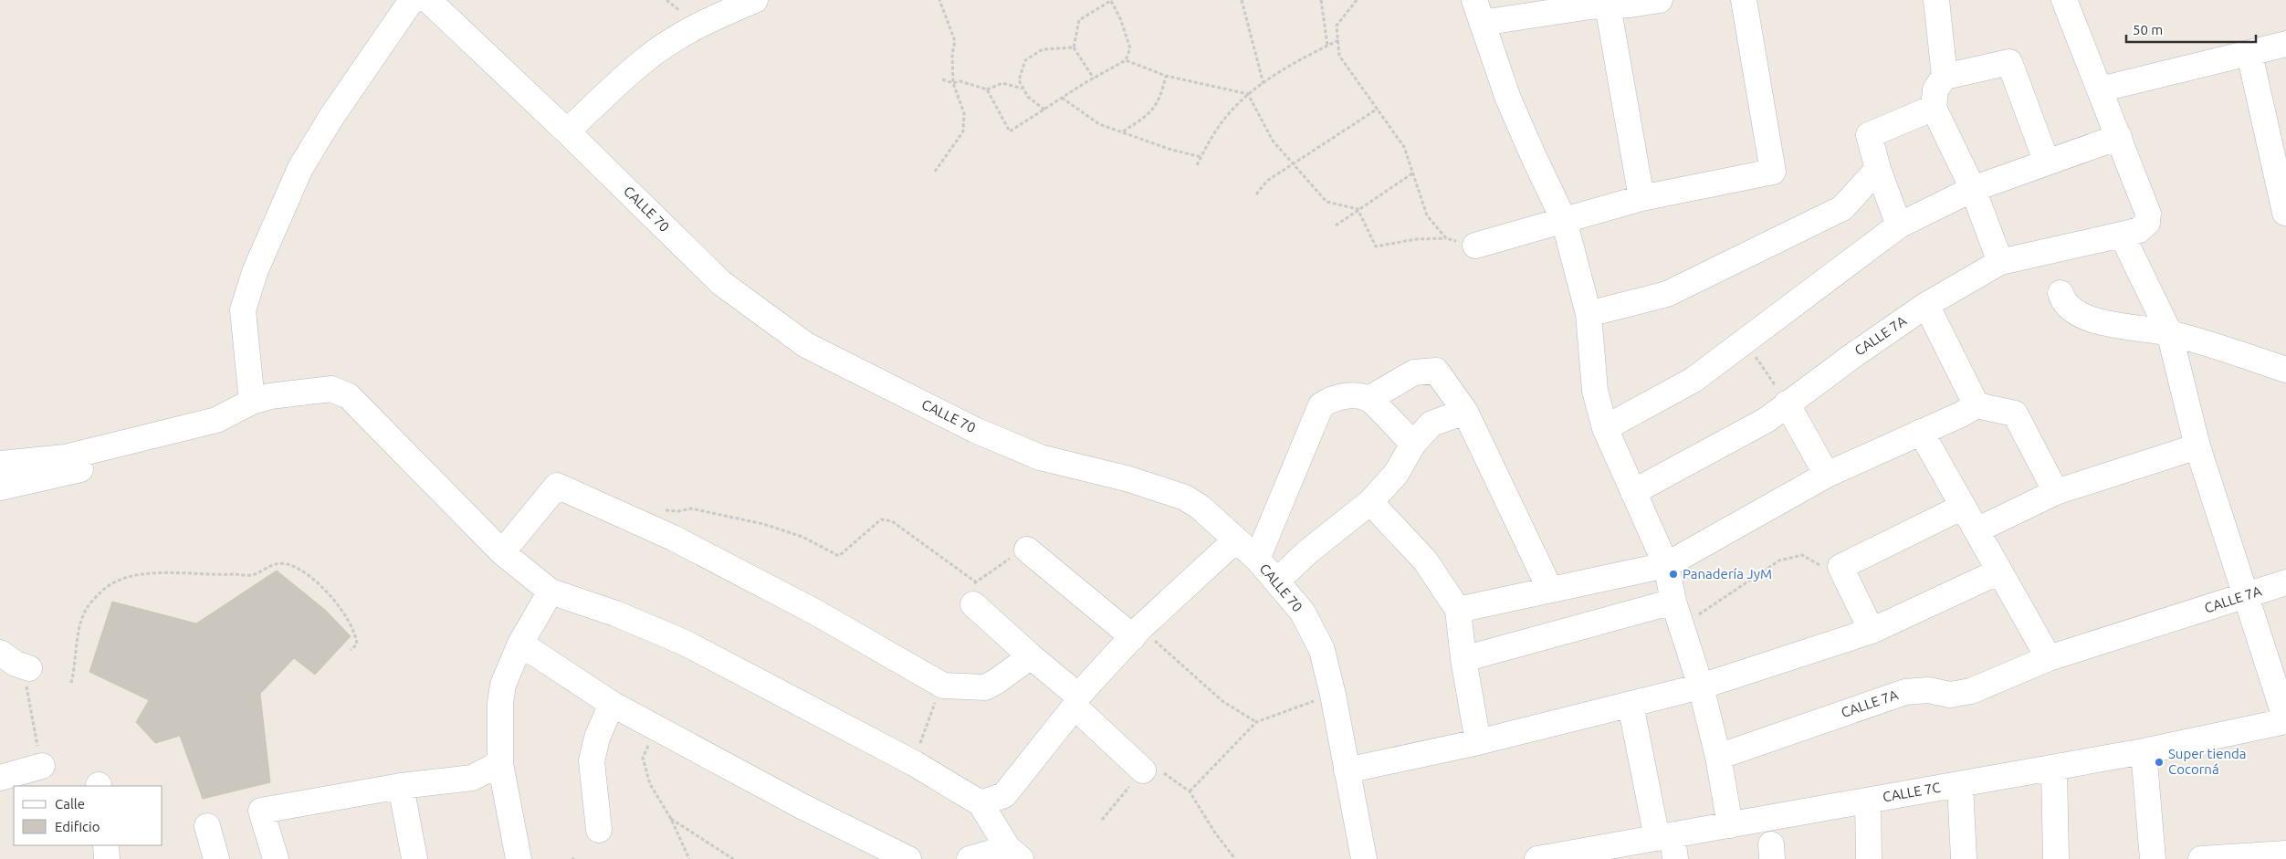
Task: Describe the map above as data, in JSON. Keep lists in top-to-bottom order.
{
  "streets": {
    "street": ["CALLE 70", "CALLE 7A", "CALLE 7C"]
  },
  "places": ["Panadería JyM", "Super tienda Cocorná"],
  "legend": ["Calle", "Edificio"],
  "scale_bar": "50 m"
}
